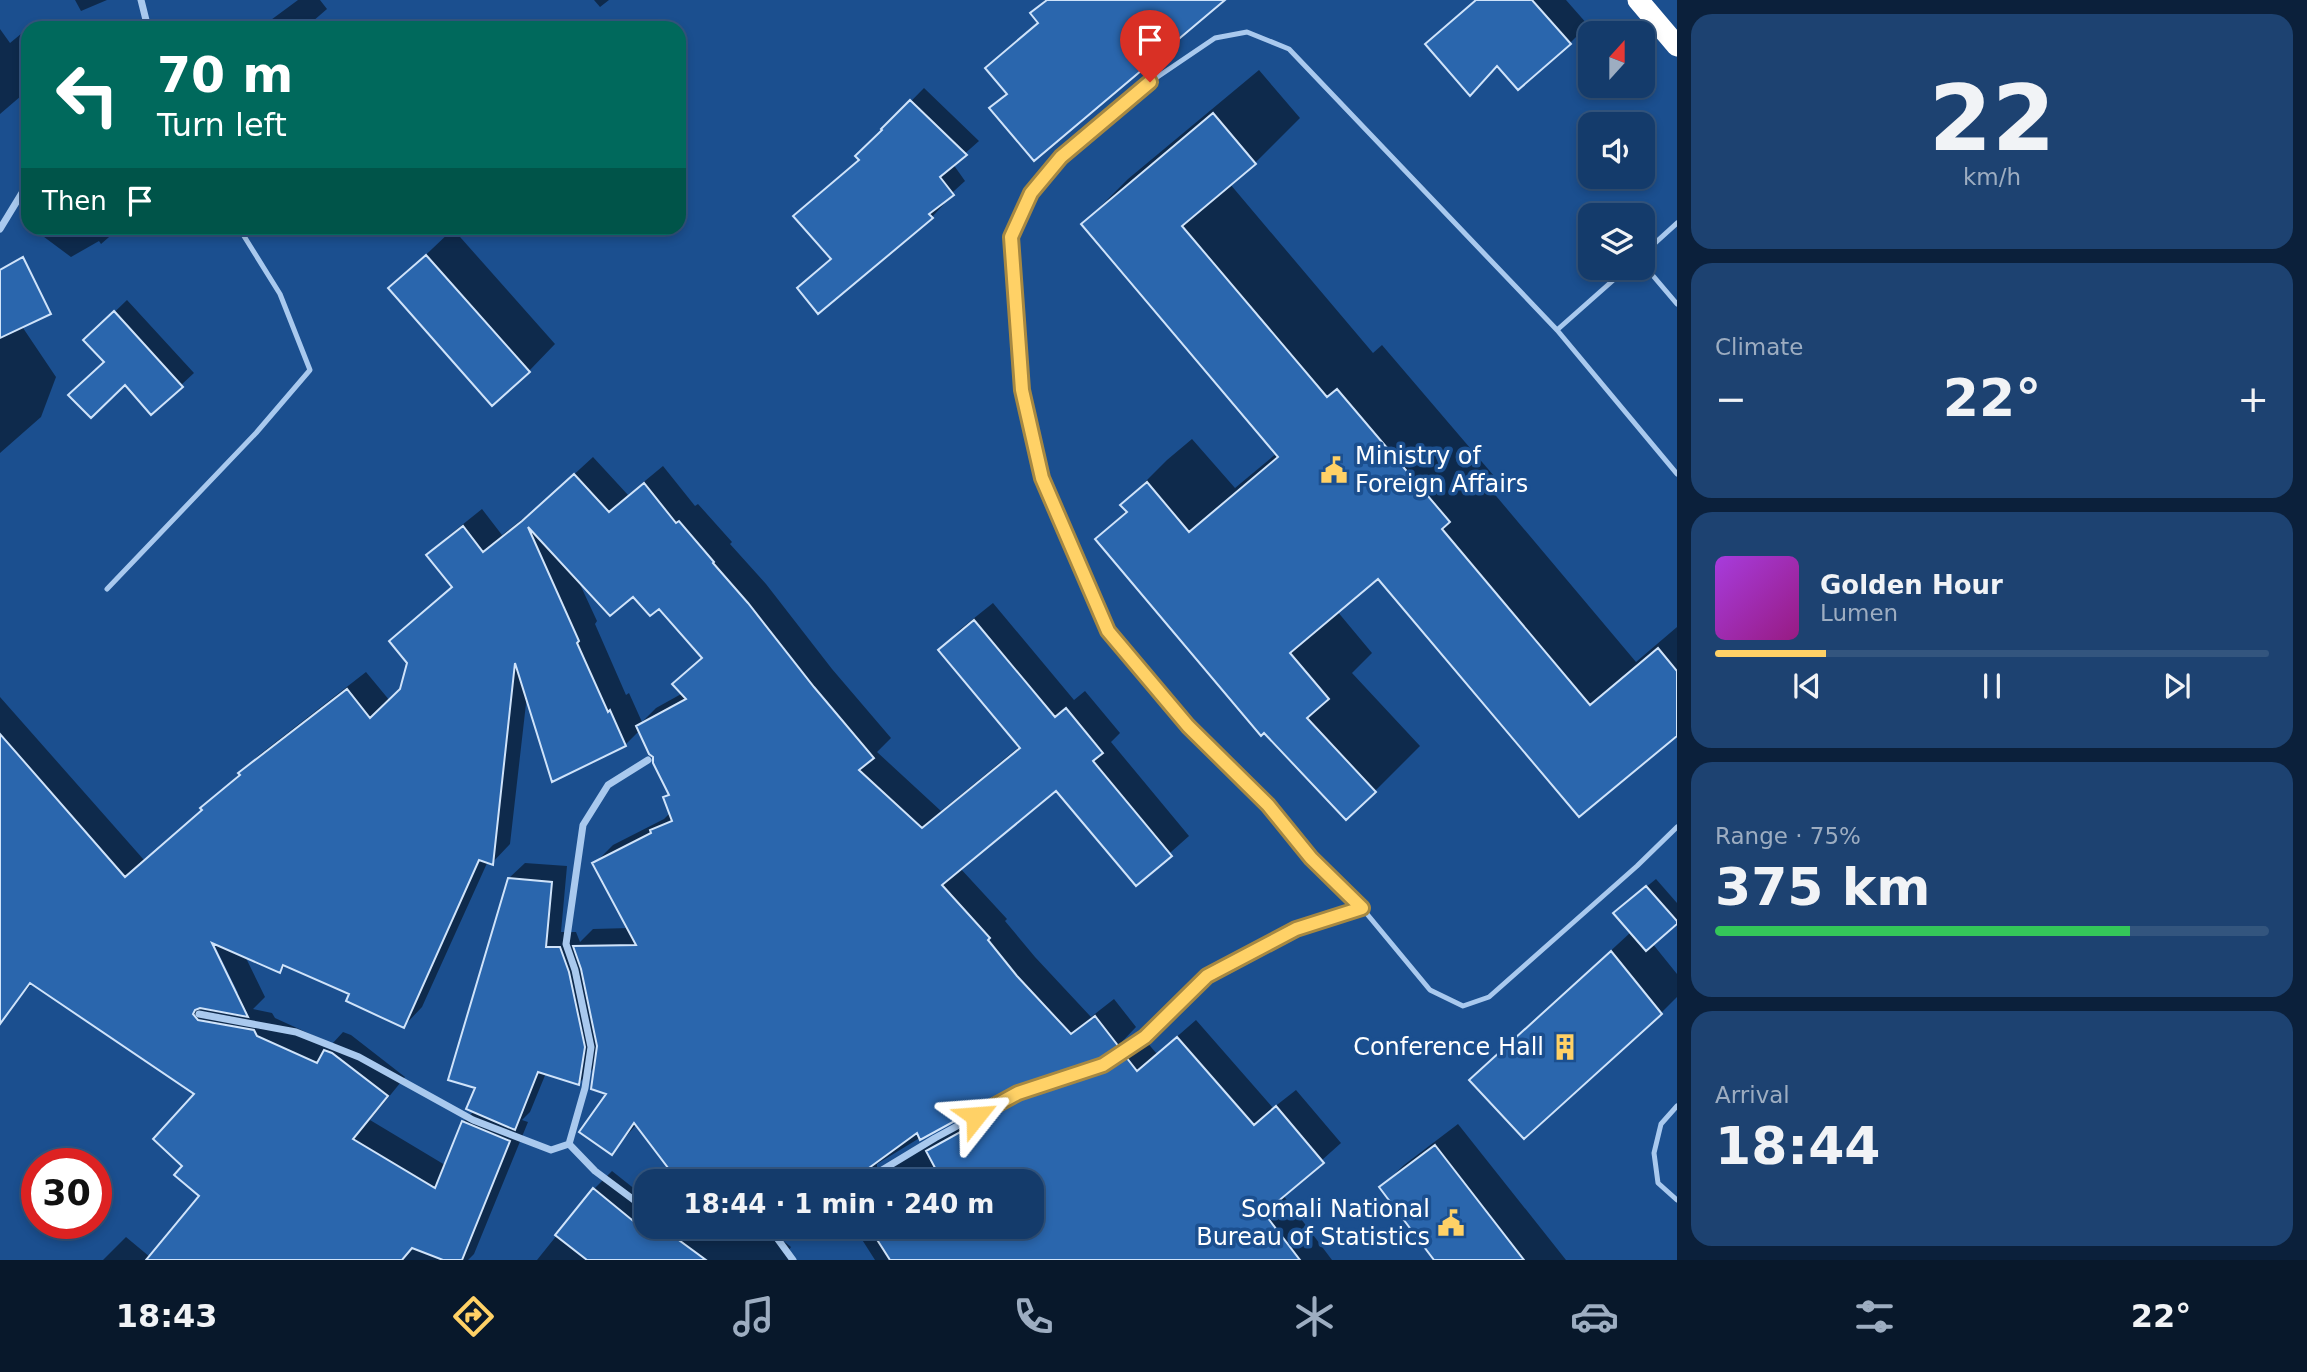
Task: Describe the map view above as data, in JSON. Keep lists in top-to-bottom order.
{
  "places": {
    "public building": ["Ministry of Foreign Affairs", "Somali National Bureau of Statistics"],
    "building": ["Conference Hall"]
  },
  "north": "top",
  "page": {
    "tile": [
      ["22", "km/h"],
      "Climate",
      ["Range · 75%", "375 km"],
      ["Arrival", "18:44"]
    ],
    "turn": ["70 m", "Turn left"],
    "then": "Then",
    "heat": ["−", "22°", "+"],
    "song": ["Golden Hour", "Lumen"],
    "limit": "30",
    "trip": "18:44 · 1 min · 240 m",
    "tabs": ["18:43", "22°"]
  }
}
